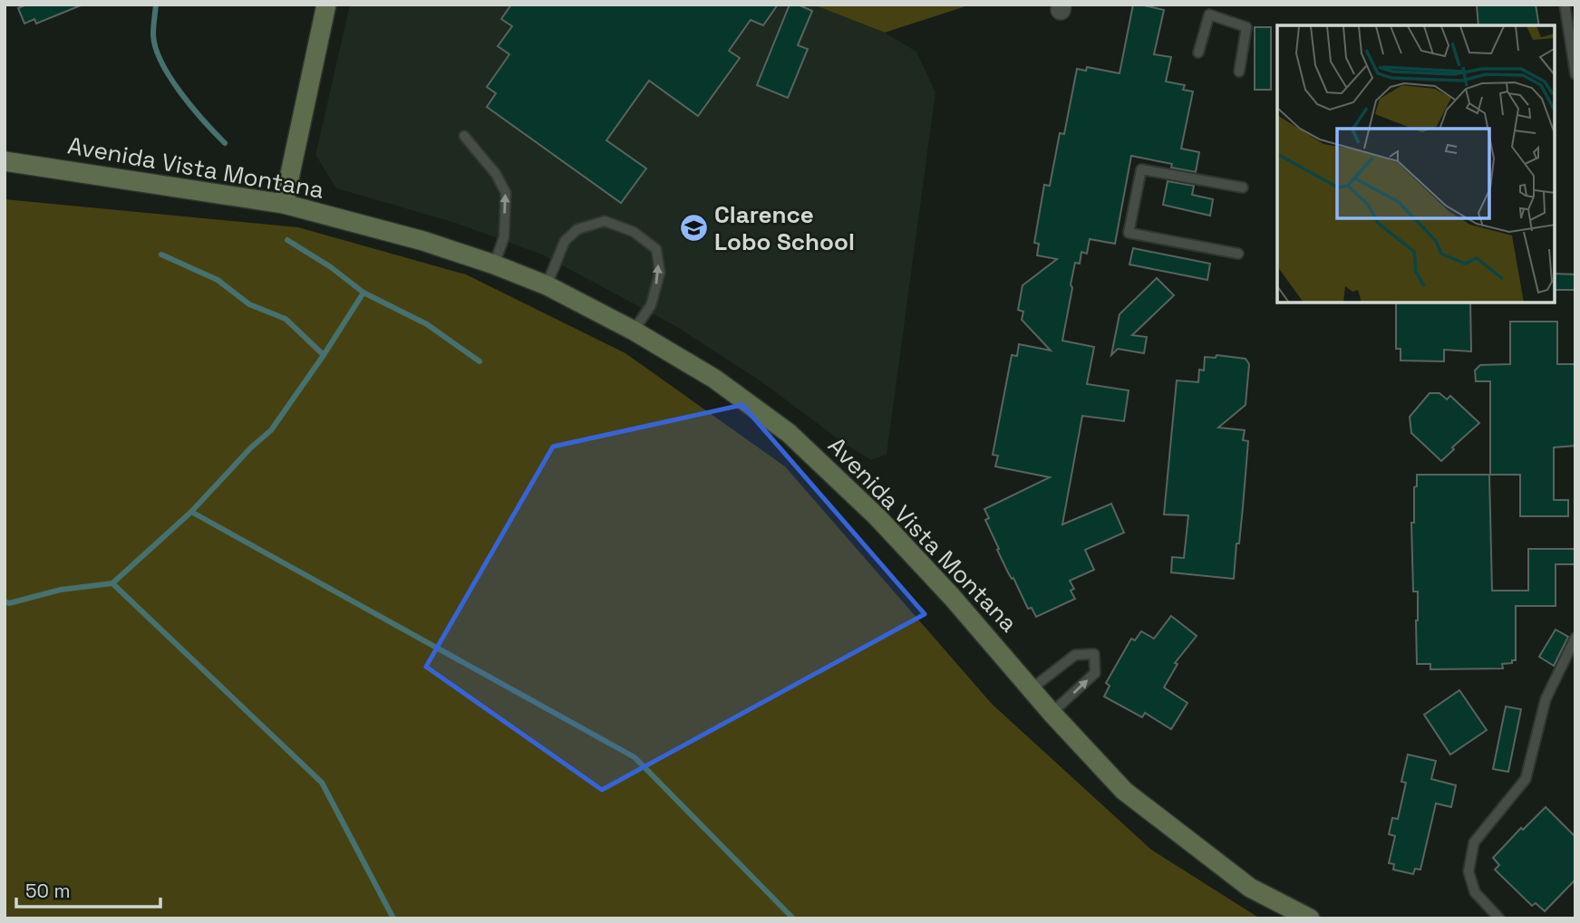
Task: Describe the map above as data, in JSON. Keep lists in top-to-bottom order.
{
  "streets": {
    "street": ["Avenida Vista Montana"]
  },
  "places": {
    "school or university": ["Clarence Lobo School"]
  },
  "scale_bar": "50 m"
}
